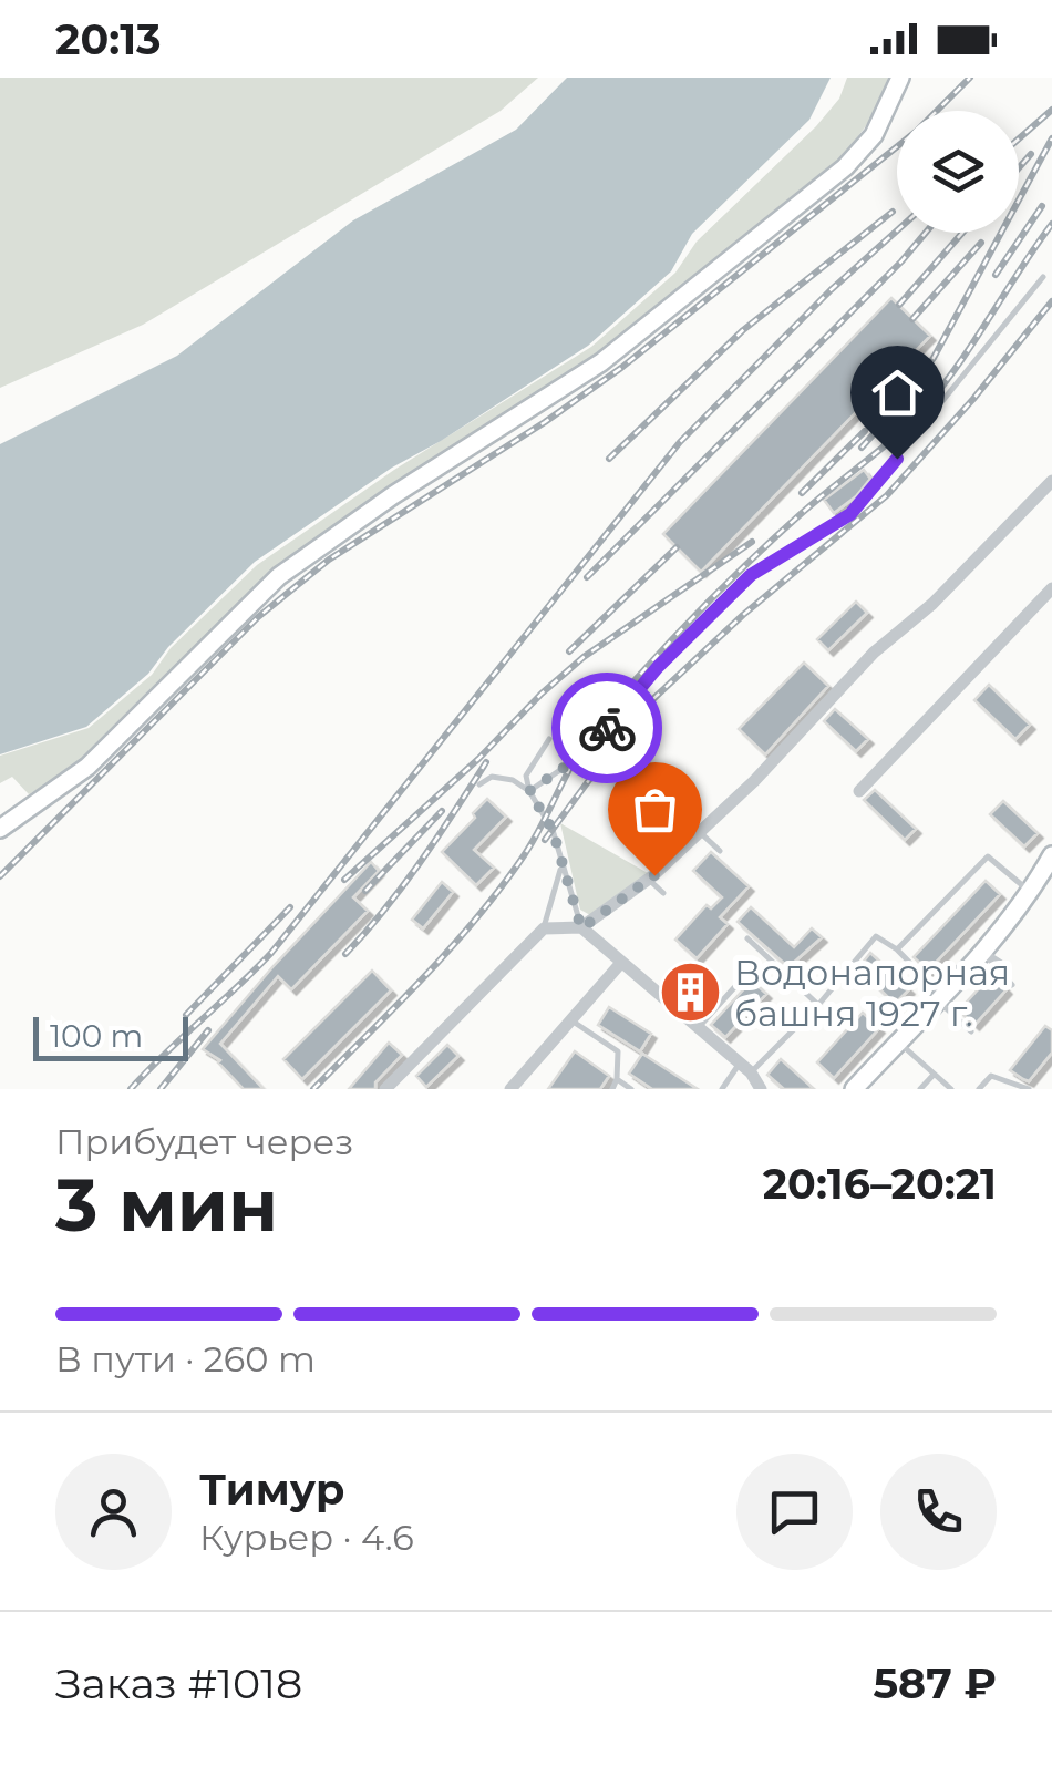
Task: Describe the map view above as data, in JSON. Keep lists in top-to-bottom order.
{
  "places": {
    "building": ["Водонапорная башня 1927 г."]
  },
  "scale_bar": "100 m",
  "page": {
    "status": "20:13",
    "scale": "100 m",
    "heading": ["3 мин", "Прибудет через", "20:16–20:21"],
    "panel": [
      "Тимур",
      "Курьер · 4.6",
      "Заказ #1018",
      "587 ₽"
    ],
    "bar": "В пути · 260 m"
  }
}
